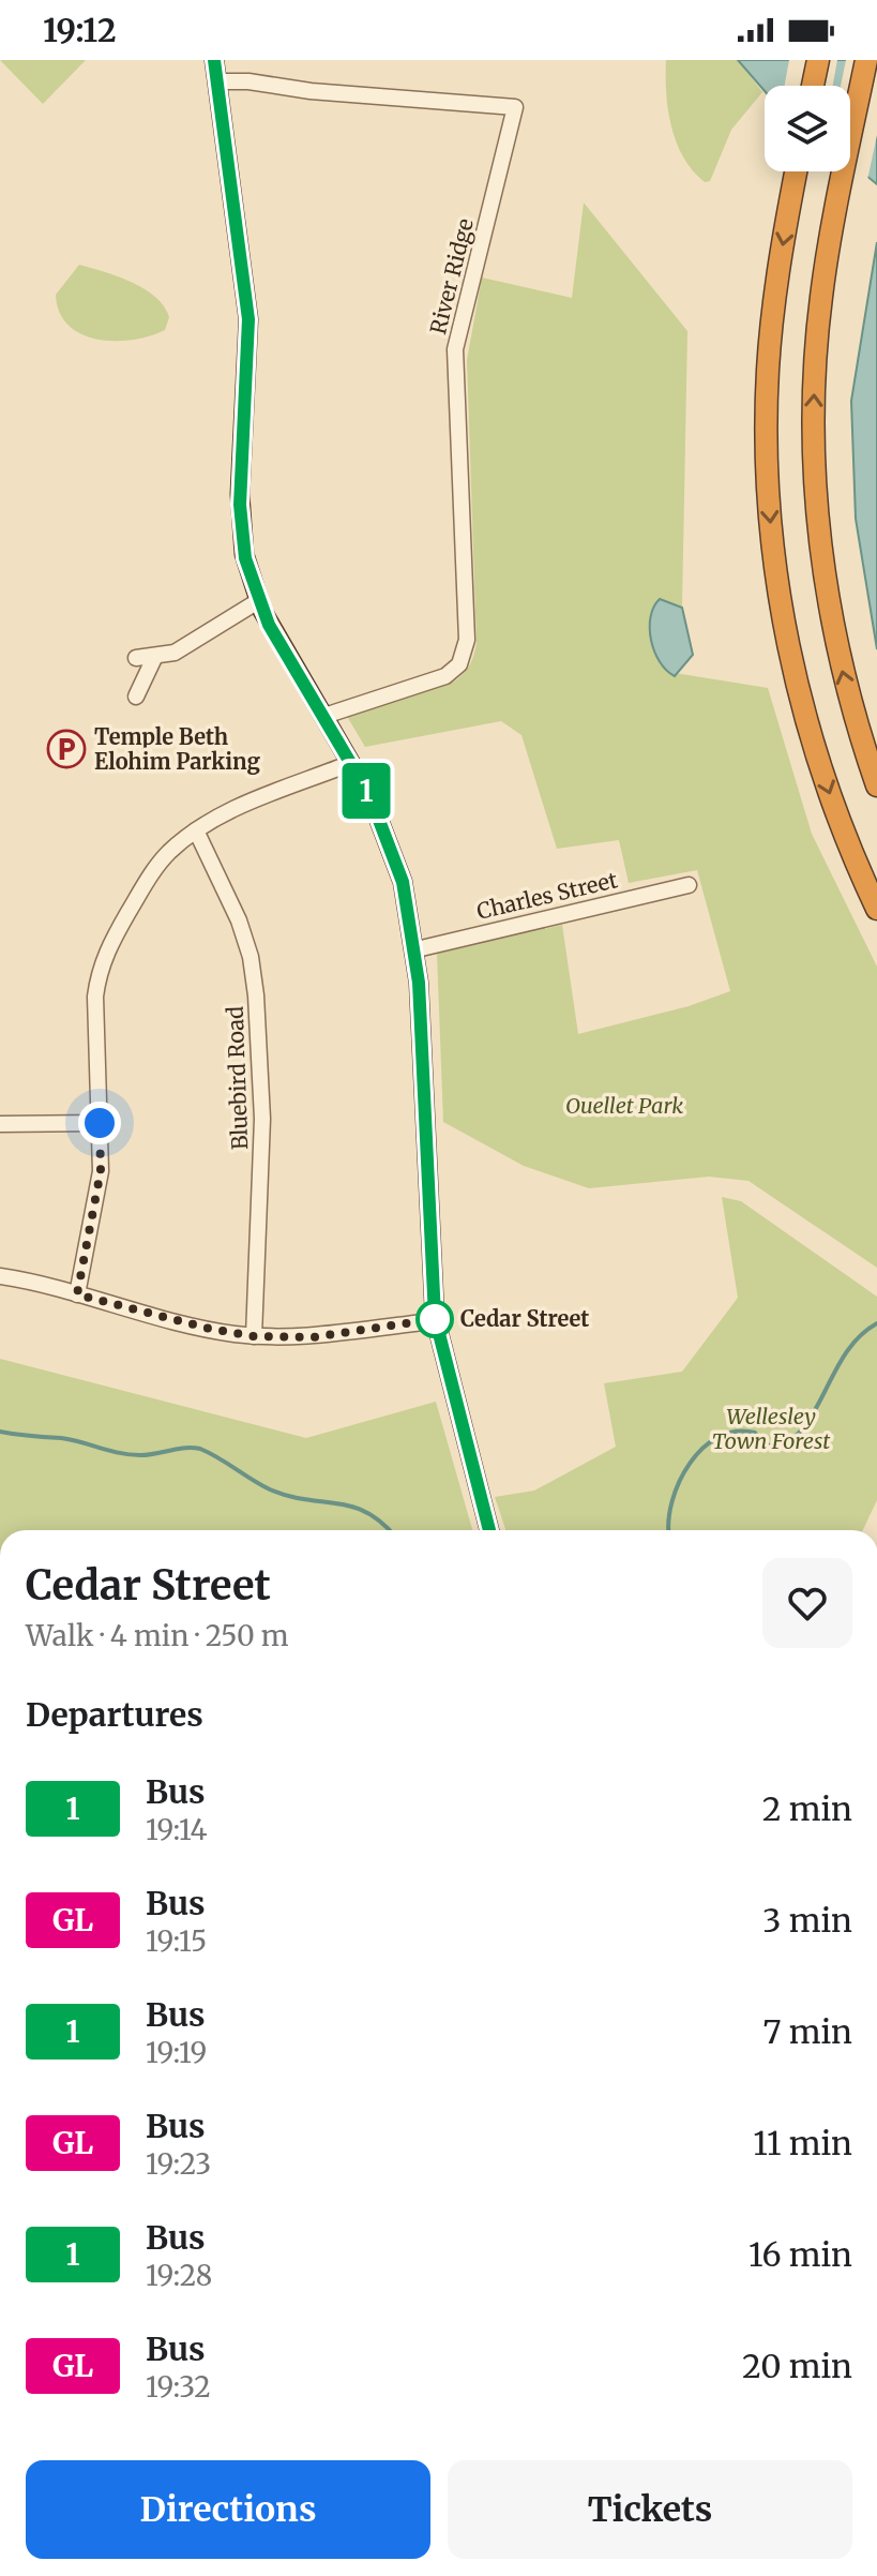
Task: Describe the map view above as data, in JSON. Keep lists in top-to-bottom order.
{
  "streets": {
    "street": ["River Ridge", "Charles Street", "Bluebird Road"]
  },
  "parks": ["Ouellet Park", "Wellesley Town Forest"],
  "places": {
    "parking": ["Temple Beth Elohim Parking"],
    "other": ["Cedar Street"]
  },
  "lines": ["bus line 1"],
  "page": {
    "status": "19:12",
    "on_map": "1",
    "heading": [
      ["Cedar Street", "Walk · 4 min · 250 m"],
      "Departures"
    ],
    "list": [
      {
        "mark": "1",
        "name": "Bus",
        "note": "19:14",
        "value": "2 min"
      },
      {
        "mark": "GL",
        "name": "Bus",
        "note": "19:15",
        "value": "3 min"
      },
      {
        "mark": "1",
        "name": "Bus",
        "note": "19:19",
        "value": "7 min"
      },
      {
        "mark": "GL",
        "name": "Bus",
        "note": "19:23",
        "value": "11 min"
      },
      {
        "mark": "1",
        "name": "Bus",
        "note": "19:28",
        "value": "16 min"
      },
      {
        "mark": "GL",
        "name": "Bus",
        "note": "19:32",
        "value": "20 min"
      }
    ],
    "buttons": ["Directions", "Tickets"]
  }
}
